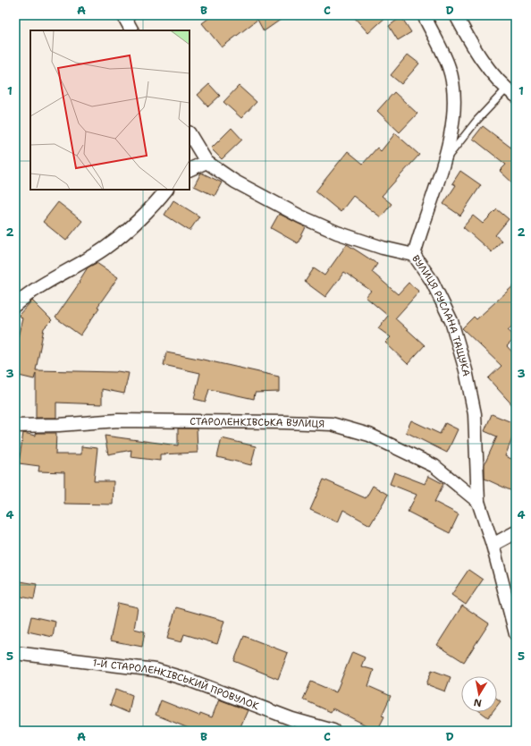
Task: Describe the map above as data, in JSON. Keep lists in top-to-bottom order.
{
  "streets": {
    "street": ["ВУЛИЦЯ РУСЛАНА ТАЩУКА", "СТАРОЛЕНКІВСЬКА ВУЛИЦЯ", "1-Й СТАРОЛЕНКІВСЬКИЙ ПРОВУЛОК"]
  },
  "crossings": [
    ["ВУЛИЦЯ РУСЛАНА ТАЩУКА", "СТАРОЛЕНКІВСЬКА ВУЛИЦЯ"]
  ],
  "north": "bottom",
  "grid": {
    "columns": [
      "A",
      "B",
      "C",
      "D"
    ],
    "rows": [
      "1",
      "2",
      "3",
      "4",
      "5"
    ]
  }
}
